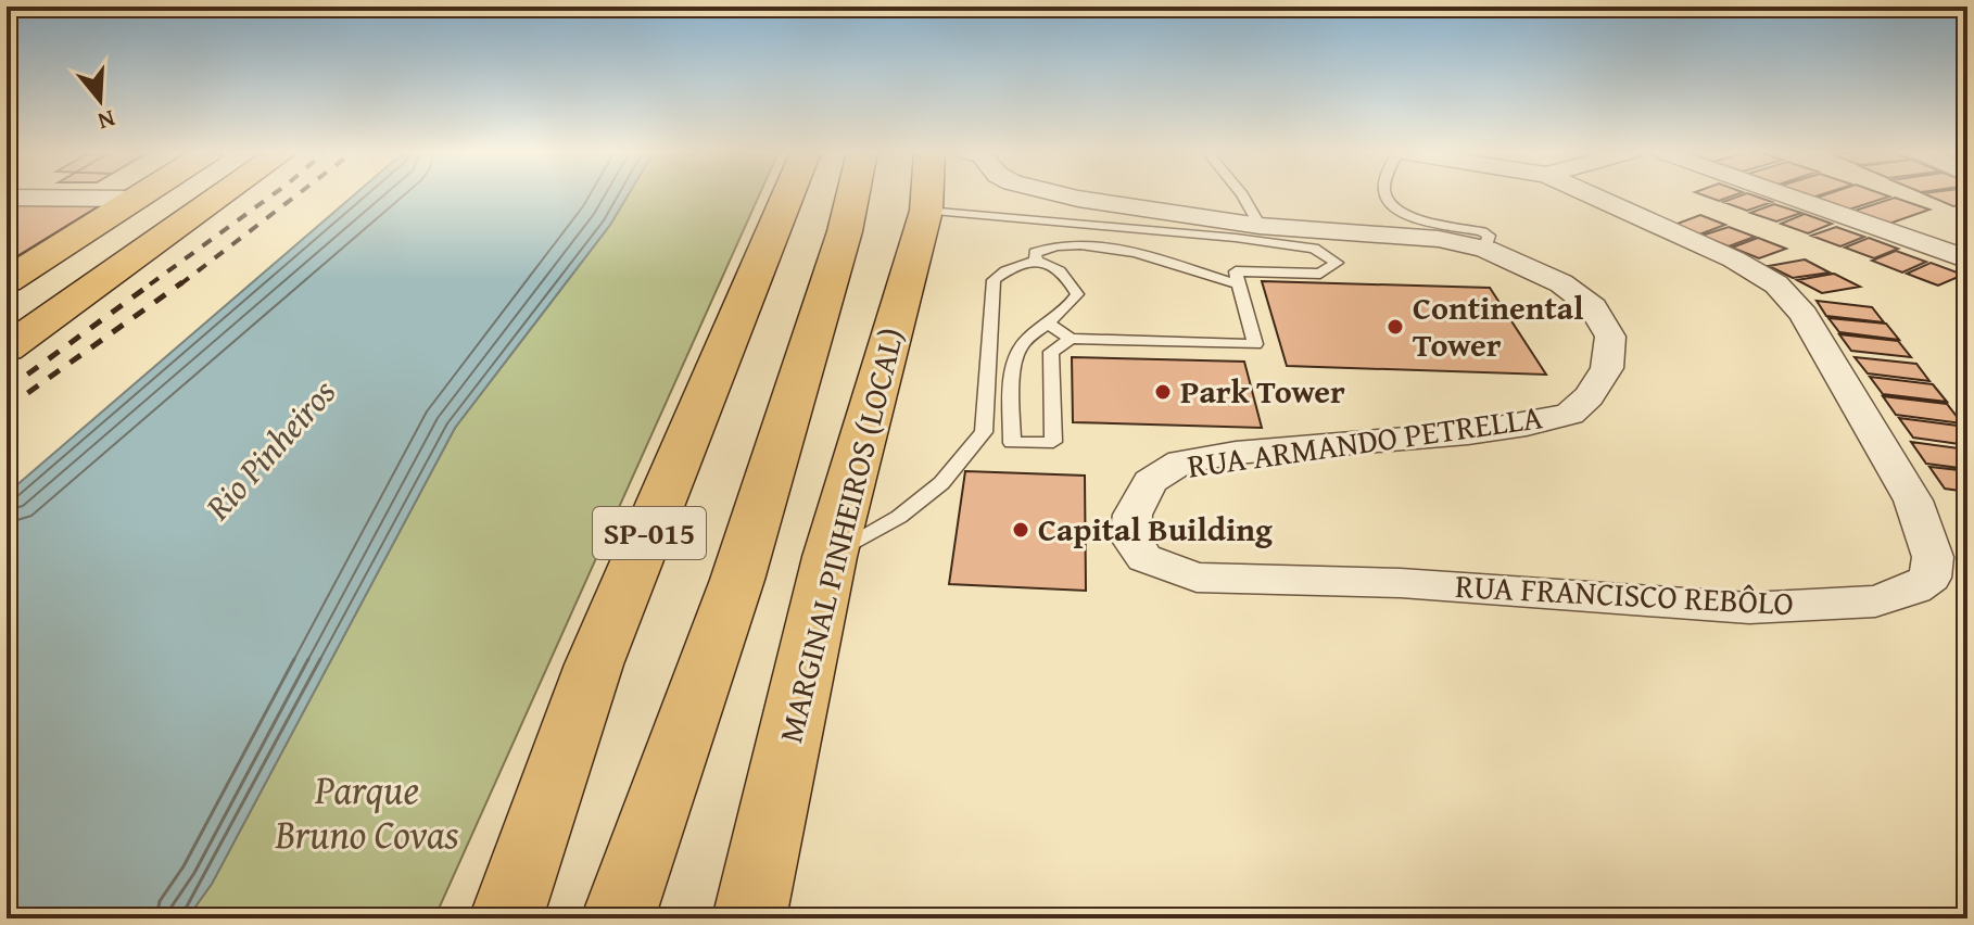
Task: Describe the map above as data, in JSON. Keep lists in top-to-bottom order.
{
  "streets": {
    "highway": ["SP-015", "MARGINAL PINHEIROS (LOCAL)"],
    "street": ["RUA ARMANDO PETRELLA", "RUA FRANCISCO REBÔLO"]
  },
  "crossings": [
    ["RUA ARMANDO PETRELLA", "RUA FRANCISCO REBÔLO"]
  ],
  "water": ["Rio Pinheiros"],
  "parks": ["Parque Bruno Covas"],
  "places": ["Continental Tower", "Park Tower", "Capital Building"],
  "north": "bottom"
}
